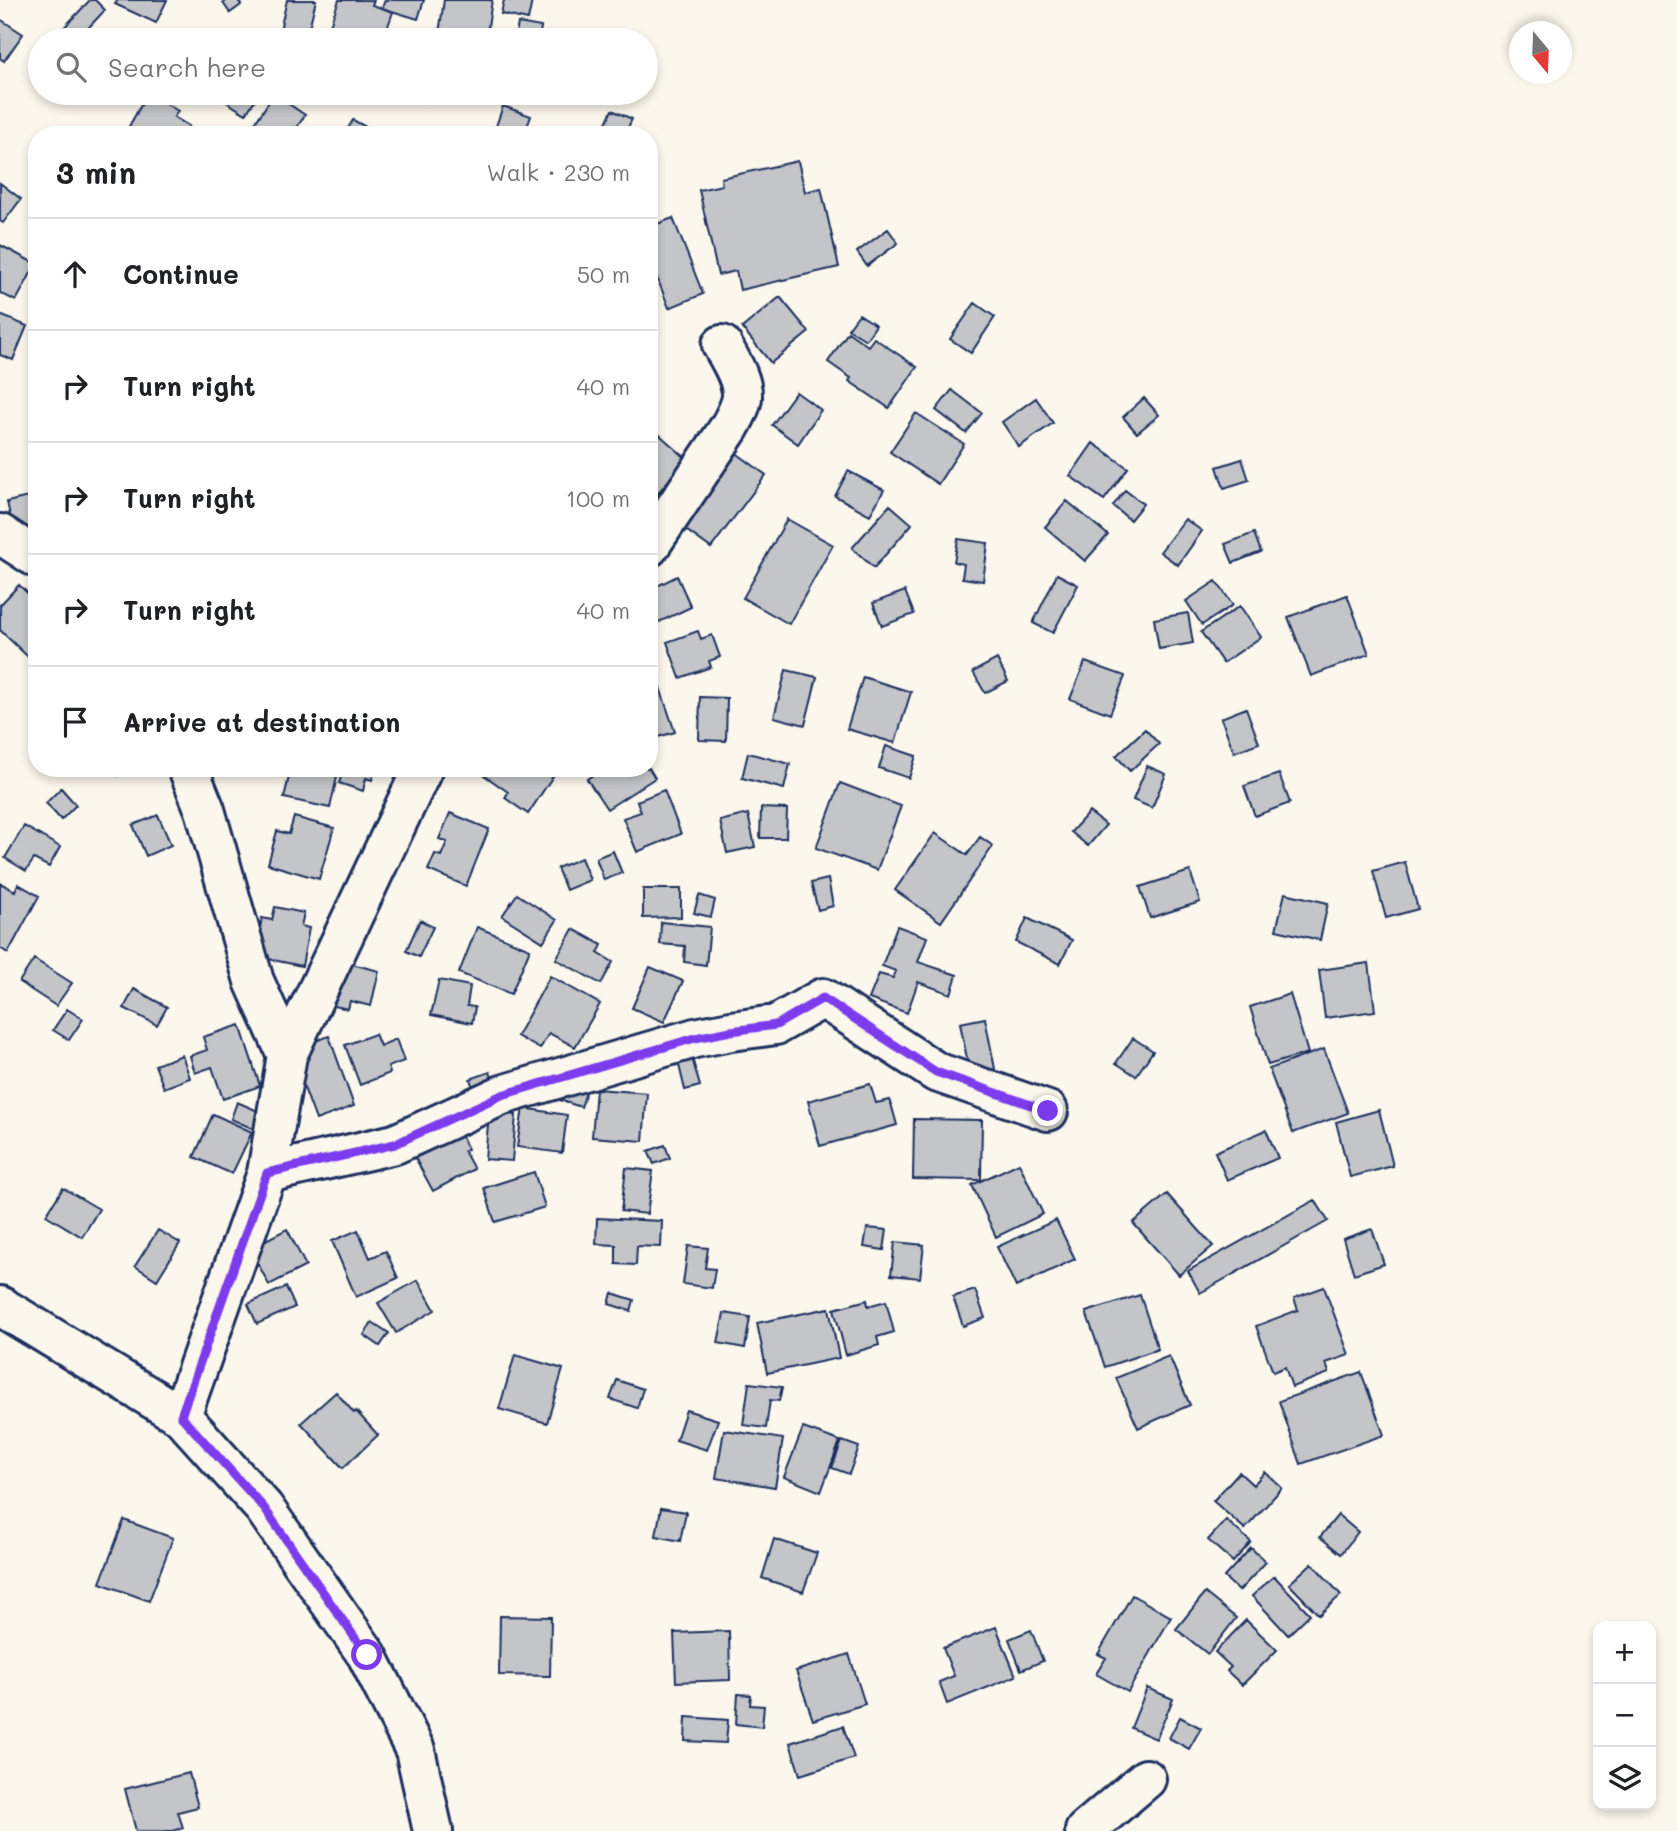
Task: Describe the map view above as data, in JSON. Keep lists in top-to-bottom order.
{
  "north": "bottom",
  "page": {
    "search": "Search here",
    "heading": ["3 min", "Walk · 230 m"],
    "list": [
      ["Continue", "50 m"],
      ["Turn right", "40 m"],
      ["Turn right", "100 m"],
      ["Turn right", "40 m"],
      "Arrive at destination"
    ],
    "map_buttons": ["+", "−"]
  }
}
